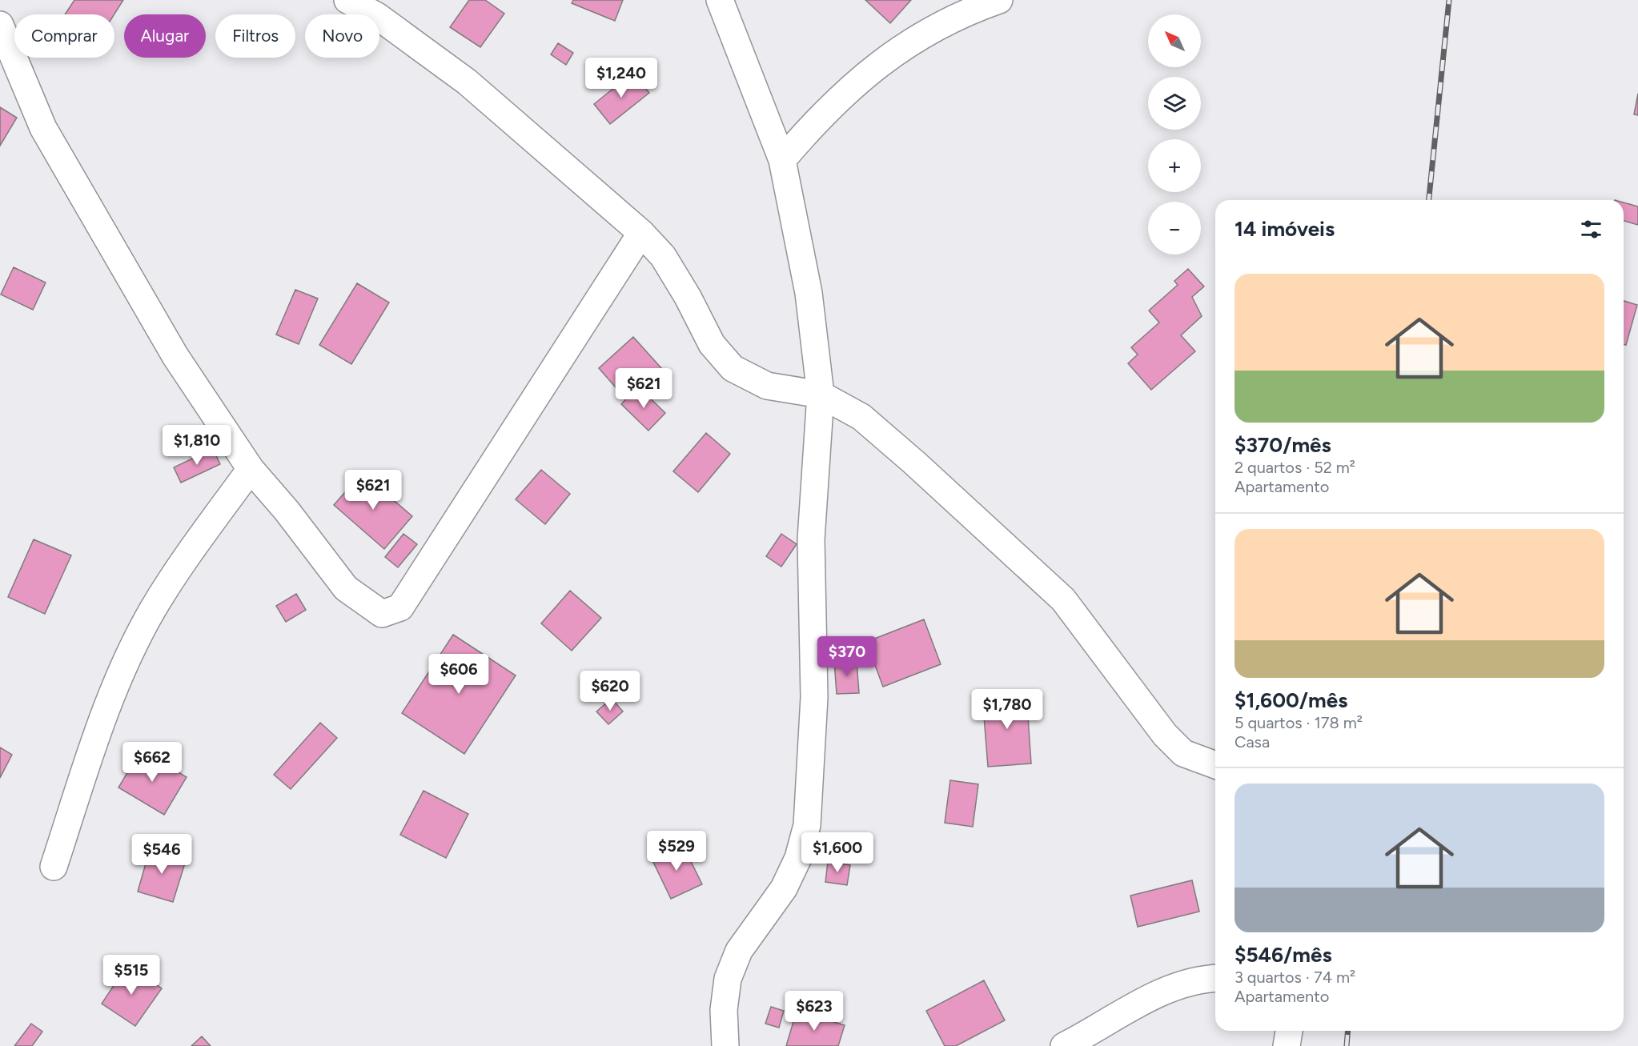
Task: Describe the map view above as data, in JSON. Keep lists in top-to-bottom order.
{
  "north": "top left",
  "page": {
    "map_buttons": ["+", "−"],
    "chip": [
      "Comprar",
      "Alugar",
      "Filtros",
      "Novo"
    ],
    "price": [
      "$1,240",
      "$621",
      "$1,810",
      "$621",
      "$370",
      "$606",
      "$620",
      "$1,780",
      "$662",
      "$529",
      "$1,600",
      "$546",
      "$515",
      "$623"
    ],
    "heading": "14 imóveis",
    "list": [
      {
        "name": "$370/mês",
        "note": "2 quartos · 52 m² · Apartamento"
      },
      {
        "name": "$1,600/mês",
        "note": "5 quartos · 178 m² · Casa"
      },
      {
        "name": "$546/mês",
        "note": "3 quartos · 74 m² · Apartamento"
      }
    ]
  }
}
